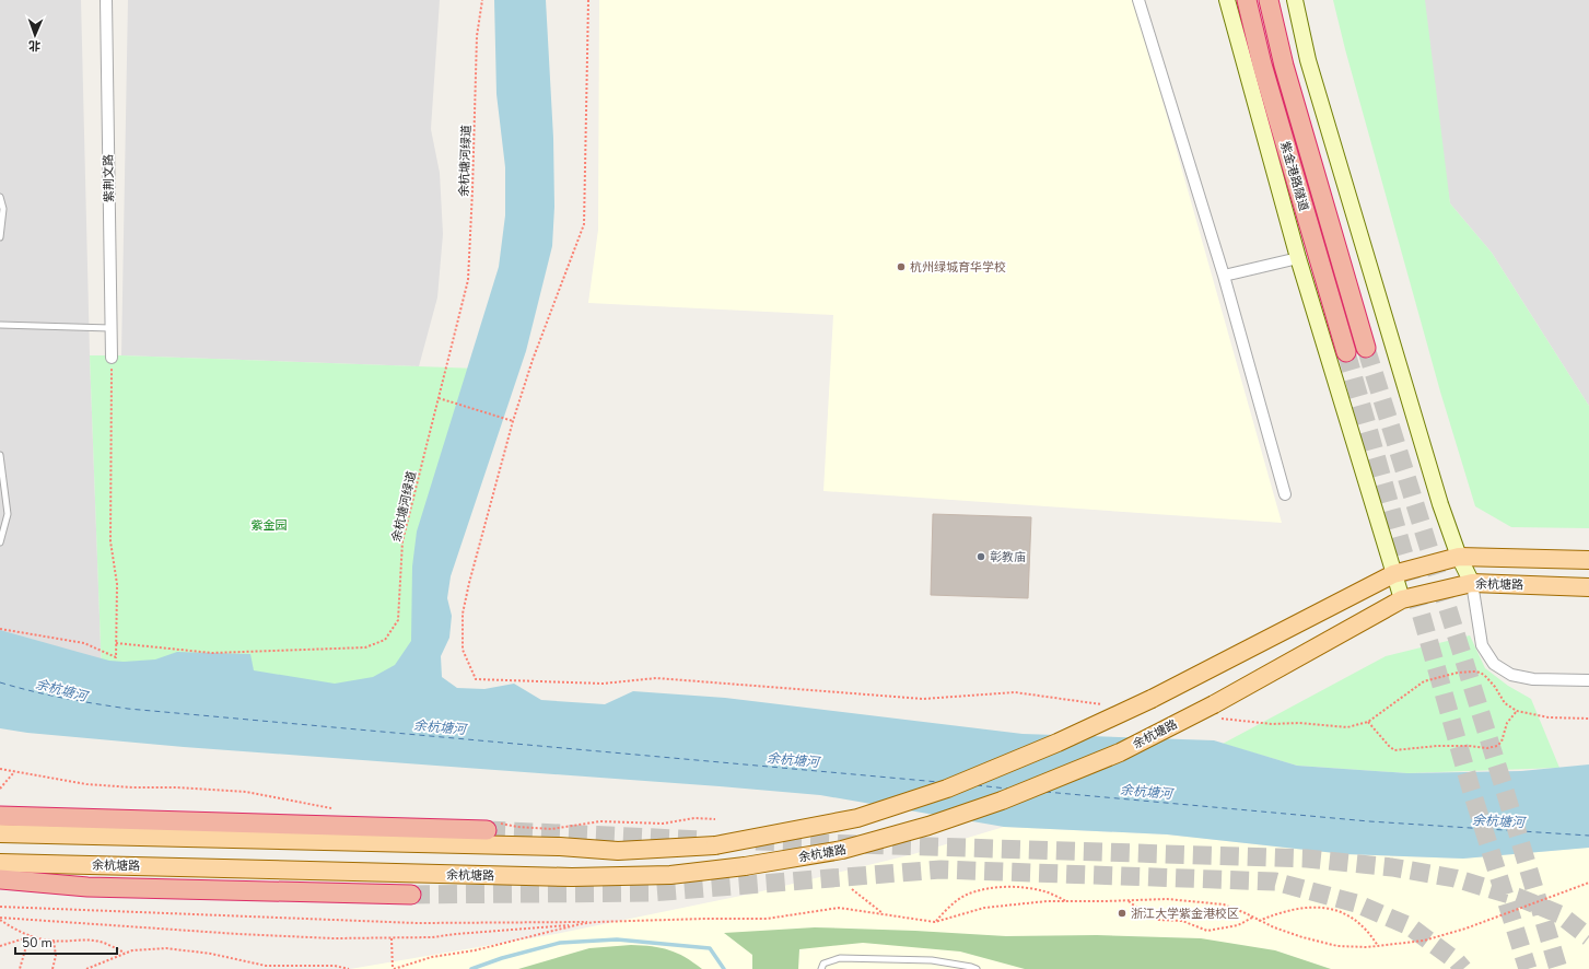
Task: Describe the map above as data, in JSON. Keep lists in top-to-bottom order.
{
  "streets": {
    "highway": ["紫金港路隧道"],
    "main road": ["余杭塘路"],
    "street": ["紫荆文路"],
    "path": ["余杭塘河绿道"]
  },
  "water": ["余杭塘河"],
  "parks": ["紫金园"],
  "places": ["杭州绿城育华学校", "彰教庙", "浙江大学紫金港校区"],
  "scale_bar": "50 m",
  "north": "bottom"
}
